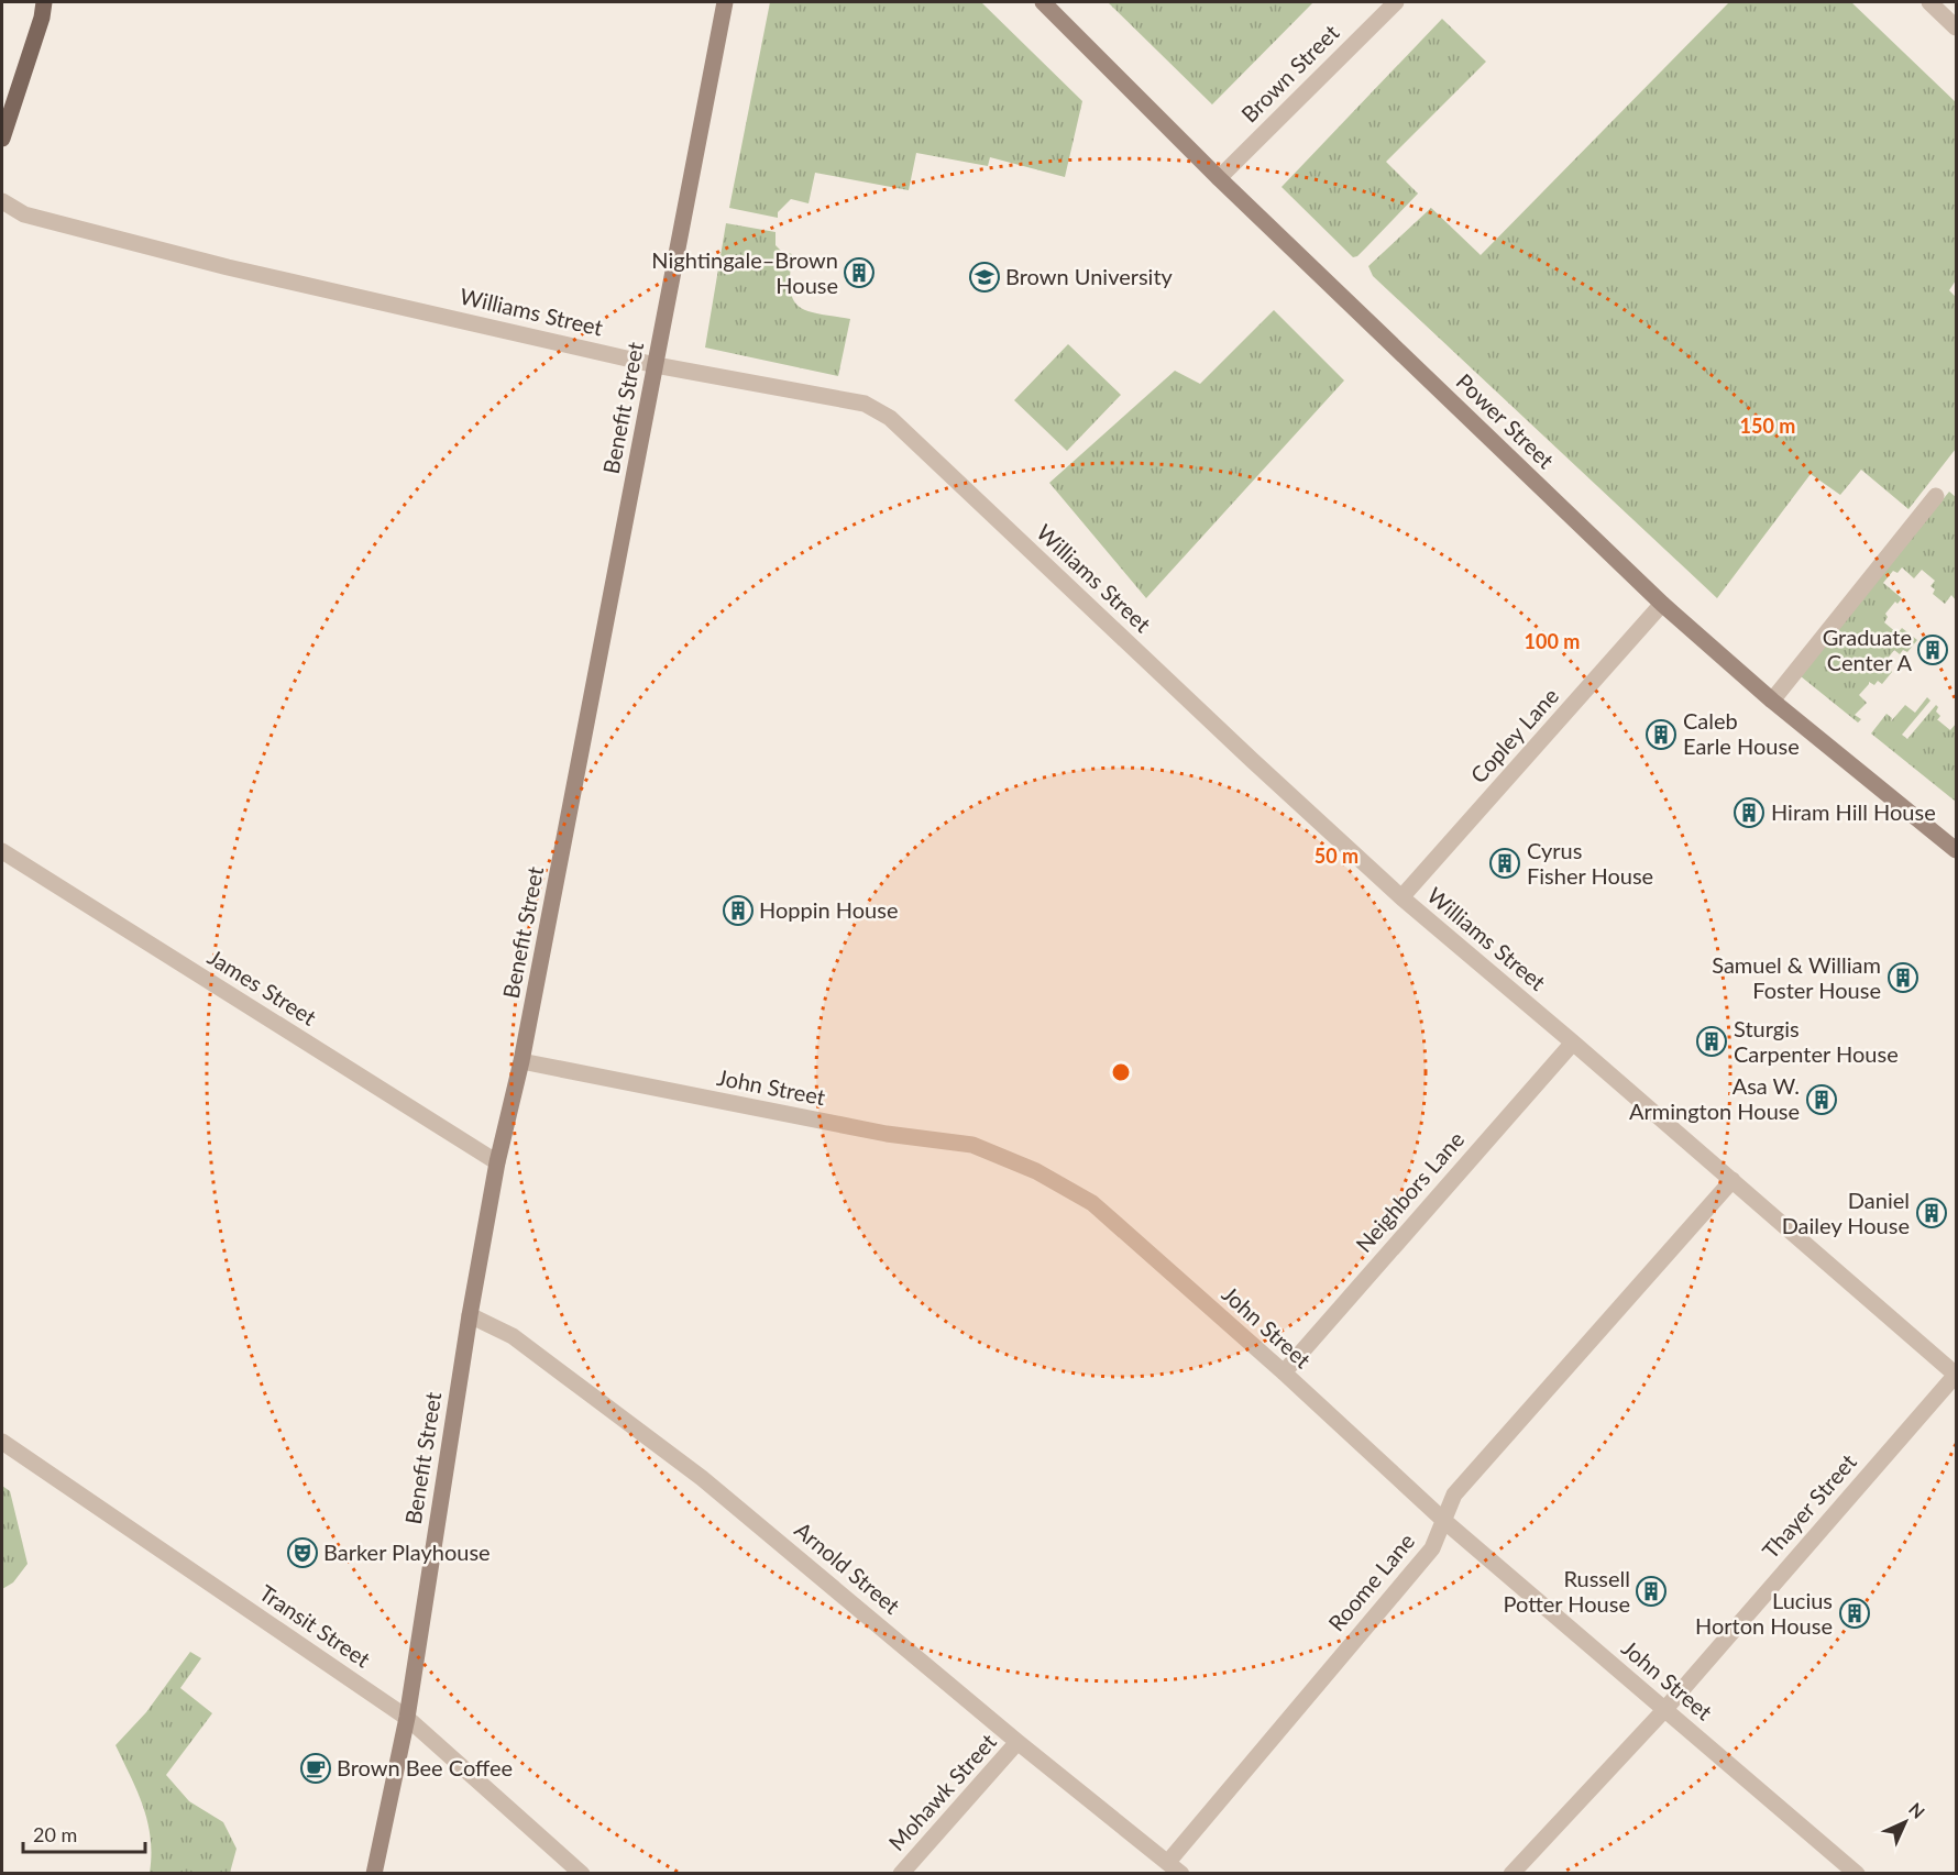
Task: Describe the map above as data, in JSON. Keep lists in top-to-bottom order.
{
  "streets": {
    "street": [
      "Brown Street",
      "Williams Street",
      "Benefit Street",
      "Power Street",
      "Copley Lane",
      "James Street",
      "John Street",
      "Neighbors Lane",
      "Thayer Street",
      "Arnold Street",
      "Roome Lane",
      "Transit Street",
      "Mohawk Street"
    ]
  },
  "crossings": [
    ["Brown Street", "Power Street"],
    ["Williams Street", "Benefit Street"],
    ["Williams Street", "Copley Lane"],
    ["Williams Street", "Neighbors Lane"],
    ["Williams Street", "Thayer Street"],
    ["Williams Street", "Roome Lane"],
    ["Benefit Street", "James Street"],
    ["Benefit Street", "John Street"],
    ["Benefit Street", "Arnold Street"],
    ["Benefit Street", "Transit Street"],
    ["Power Street", "Copley Lane"],
    ["John Street", "Neighbors Lane"],
    ["John Street", "Thayer Street"],
    ["John Street", "Roome Lane"],
    ["Arnold Street", "Roome Lane"],
    ["Arnold Street", "Mohawk Street"]
  ],
  "places": {
    "building": [
      "Nightingale–Brown House",
      "Graduate Center A",
      "Caleb Earle House",
      "Hiram Hill House",
      "Cyrus Fisher House",
      "Hoppin House",
      "Samuel & William Foster House",
      "Sturgis Carpenter House",
      "Asa W. Armington House",
      "Daniel Dailey House",
      "Russell Potter House",
      "Lucius Horton House"
    ],
    "school or university": ["Brown University"],
    "theatre": ["Barker Playhouse"],
    "cafe": ["Brown Bee Coffee"]
  },
  "scale_bar": "20 m",
  "north": "top right",
  "rings": ["150 m", "100 m", "50 m"]
}
